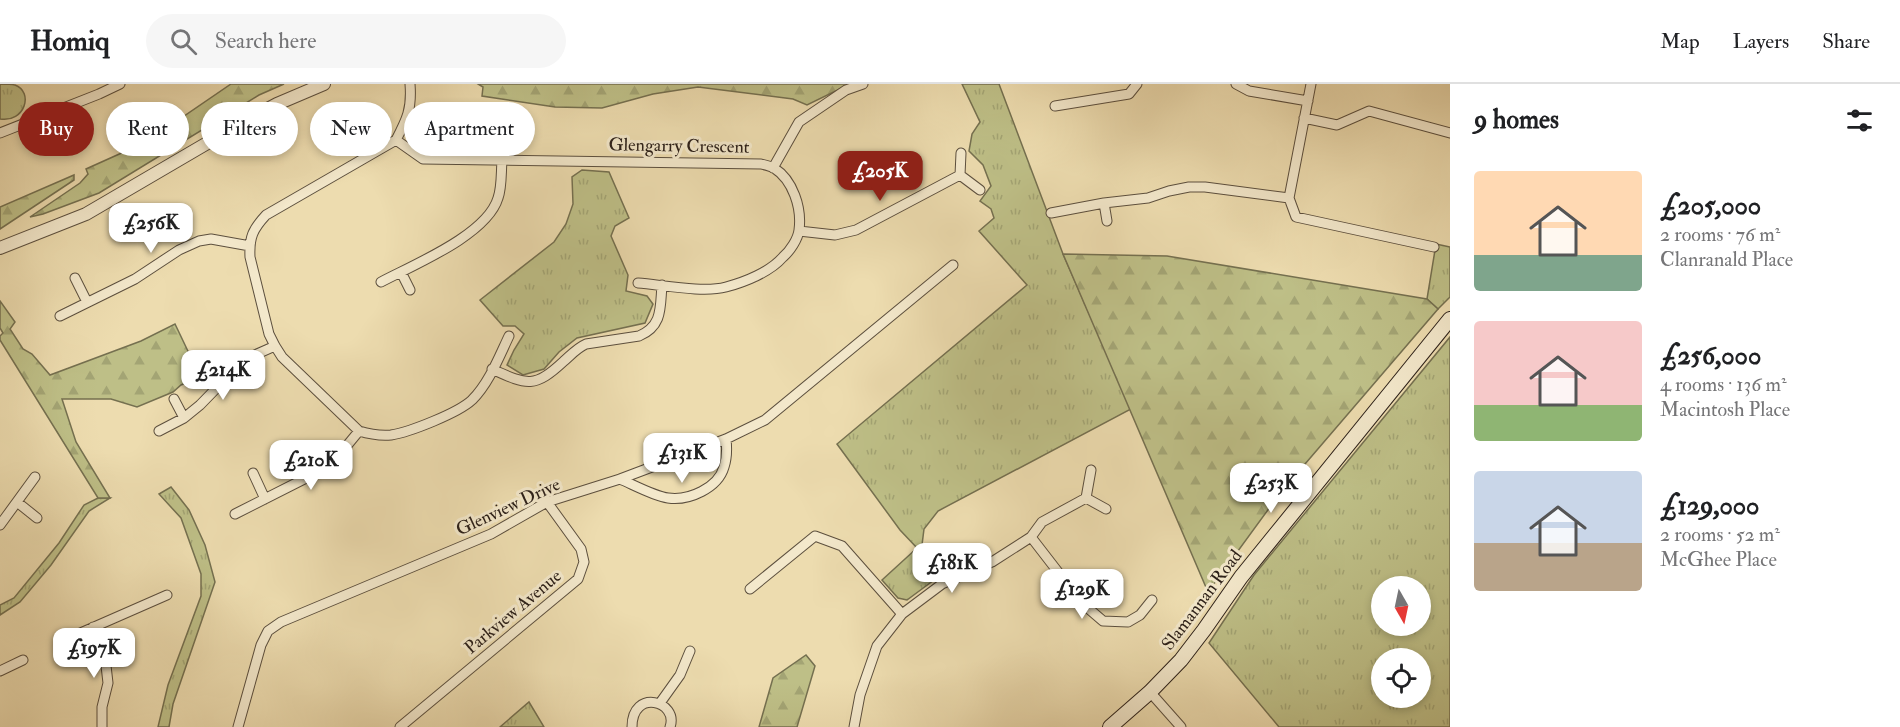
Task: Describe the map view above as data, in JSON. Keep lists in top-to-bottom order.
{
  "streets": {
    "main road": ["Slamannan Road"],
    "street": ["Glengarry Crescent", "Glenview Drive", "Parkview Avenue"]
  },
  "crossings": [
    ["Glenview Drive", "Parkview Avenue"]
  ],
  "north": "bottom",
  "page": {
    "header": "Homiq",
    "search": "Search here",
    "nav": ["Map", "Layers", "Share"],
    "heading": "9 homes",
    "chip": [
      "Buy",
      "Rent",
      "Filters",
      "New",
      "Apartment"
    ],
    "price": [
      "£205K",
      "£256K",
      "£214K",
      "£131K",
      "£210K",
      "£253K",
      "£181K",
      "£129K",
      "£197K"
    ],
    "list": [
      {
        "name": "£205,000",
        "note": "2 rooms · 76 m² · Clanranald Place"
      },
      {
        "name": "£256,000",
        "note": "4 rooms · 136 m² · Macintosh Place"
      },
      {
        "name": "£129,000",
        "note": "2 rooms · 52 m² · McGhee Place"
      }
    ]
  }
}
